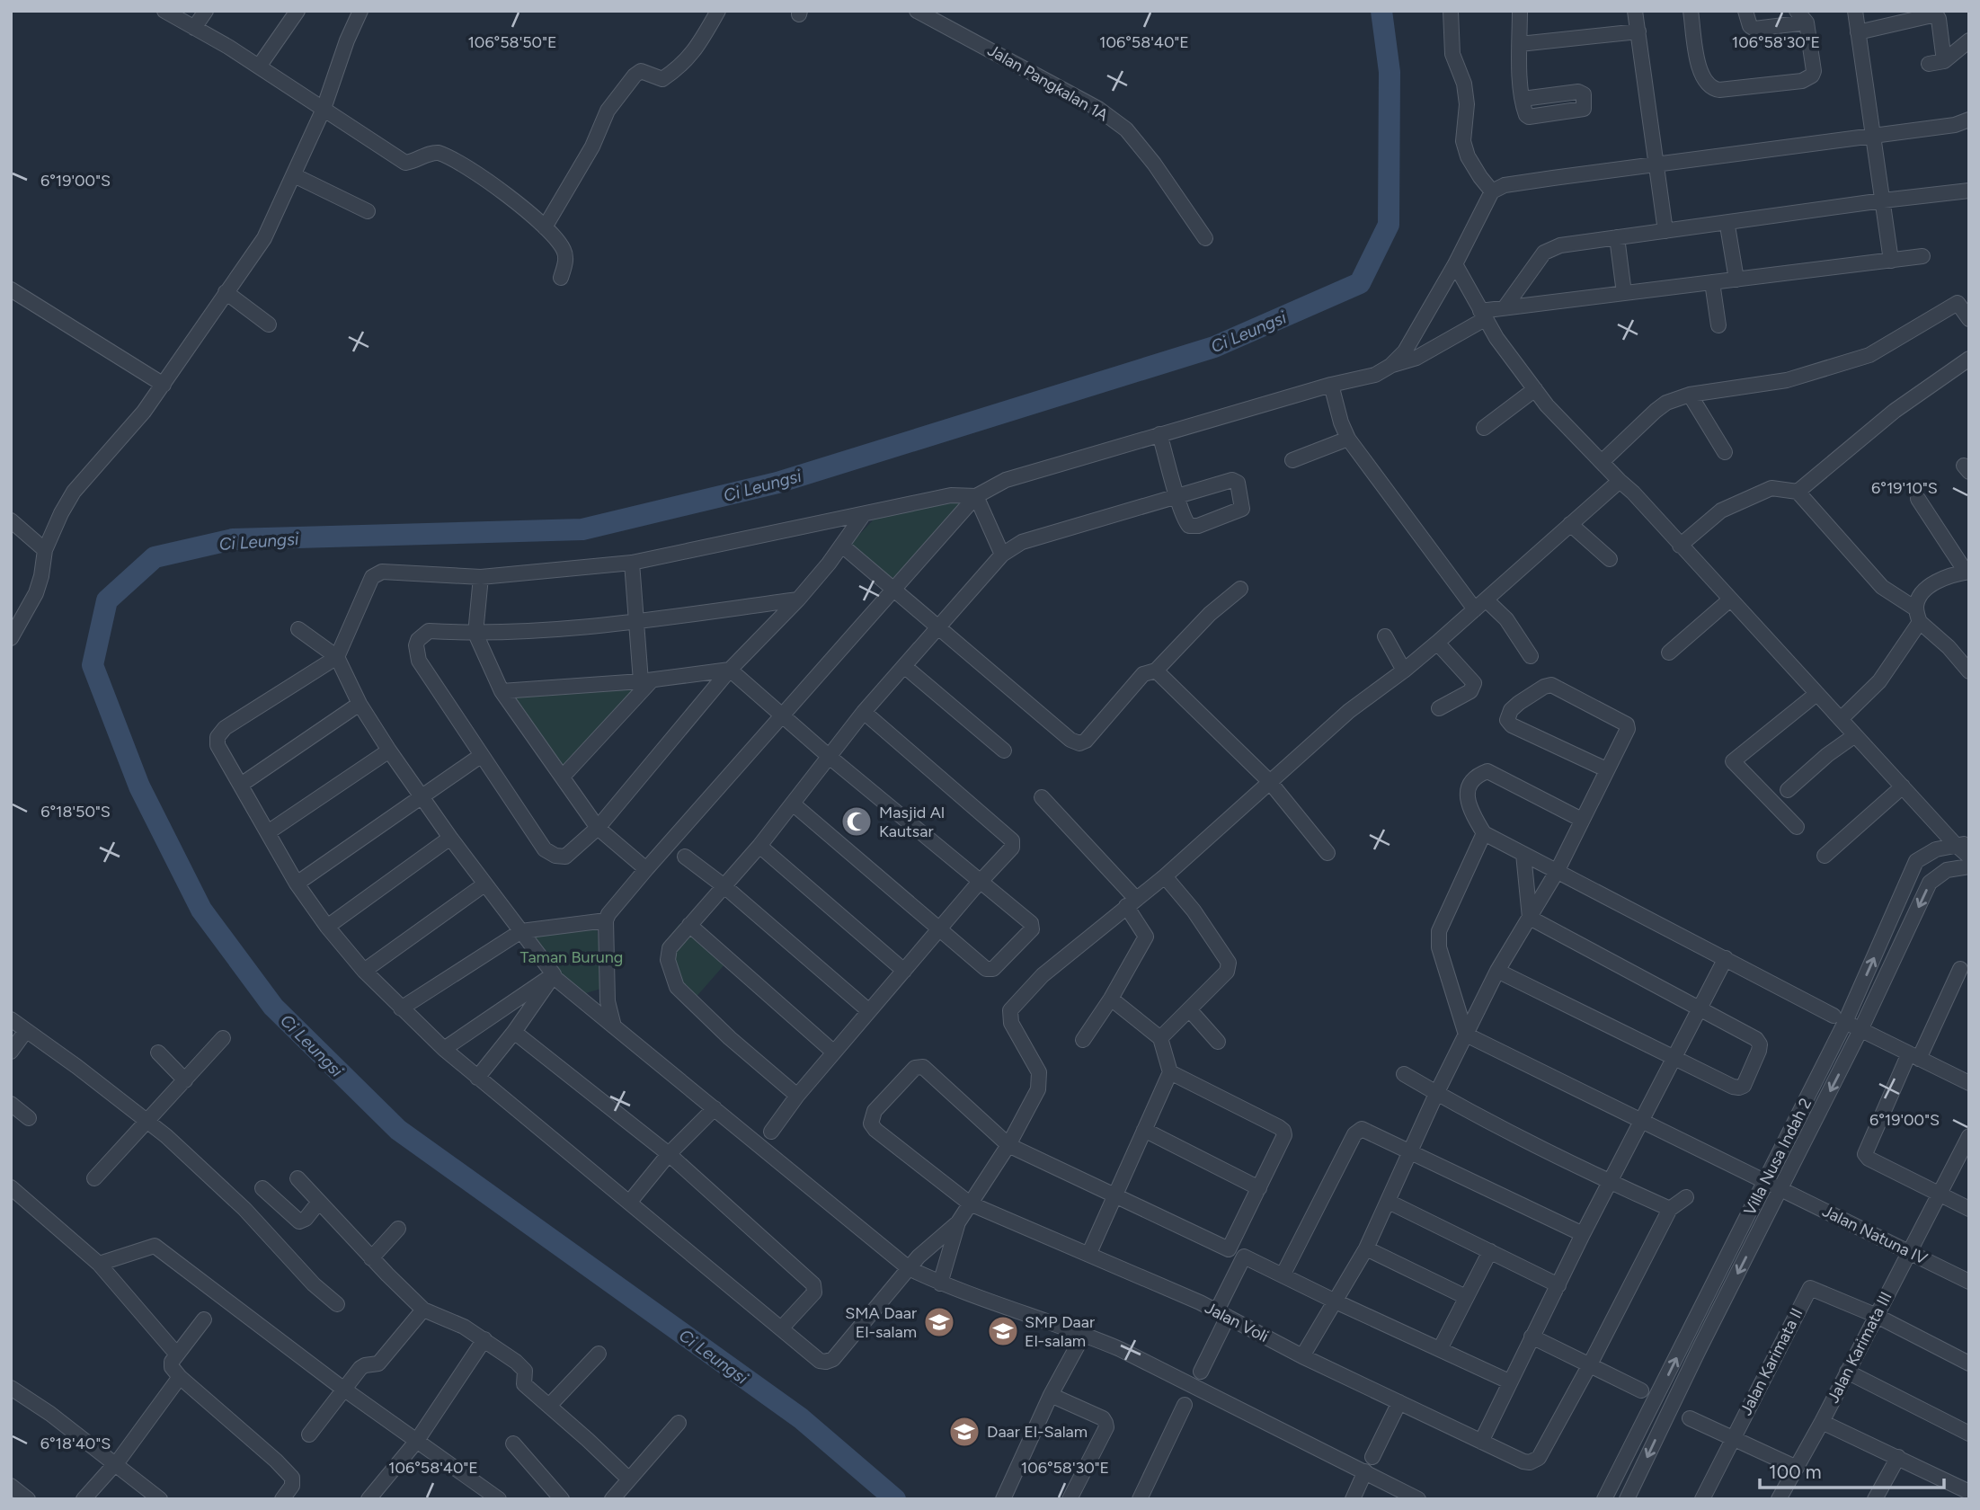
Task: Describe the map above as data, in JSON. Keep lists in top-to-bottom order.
{
  "streets": {
    "street": [
      "Jalan Pangkalan 1A",
      "Villa Nusa Indah 2",
      "Jalan Natuna IV",
      "Jalan Voli",
      "Jalan Karimata III",
      "Jalan Karimata II"
    ]
  },
  "crossings": [
    ["Villa Nusa Indah 2", "Jalan Natuna IV"],
    ["Jalan Natuna IV", "Jalan Karimata III"],
    ["Jalan Karimata III", "Jalan Karimata II"]
  ],
  "water": ["Ci Leungsi"],
  "parks": ["Taman Burung"],
  "places": {
    "mosque": ["Masjid Al Kautsar"],
    "school or university": ["SMA Daar El-salam", "SMP Daar El-salam", "Daar El-Salam"]
  },
  "scale_bar": "100 m",
  "coordinates": [
    "106°58'50\"E",
    "106°58'40\"E",
    "106°58'30\"E",
    "6°19'00\"S",
    "6°19'10\"S",
    "6°18'50\"S",
    "6°18'40\"S"
  ]
}
